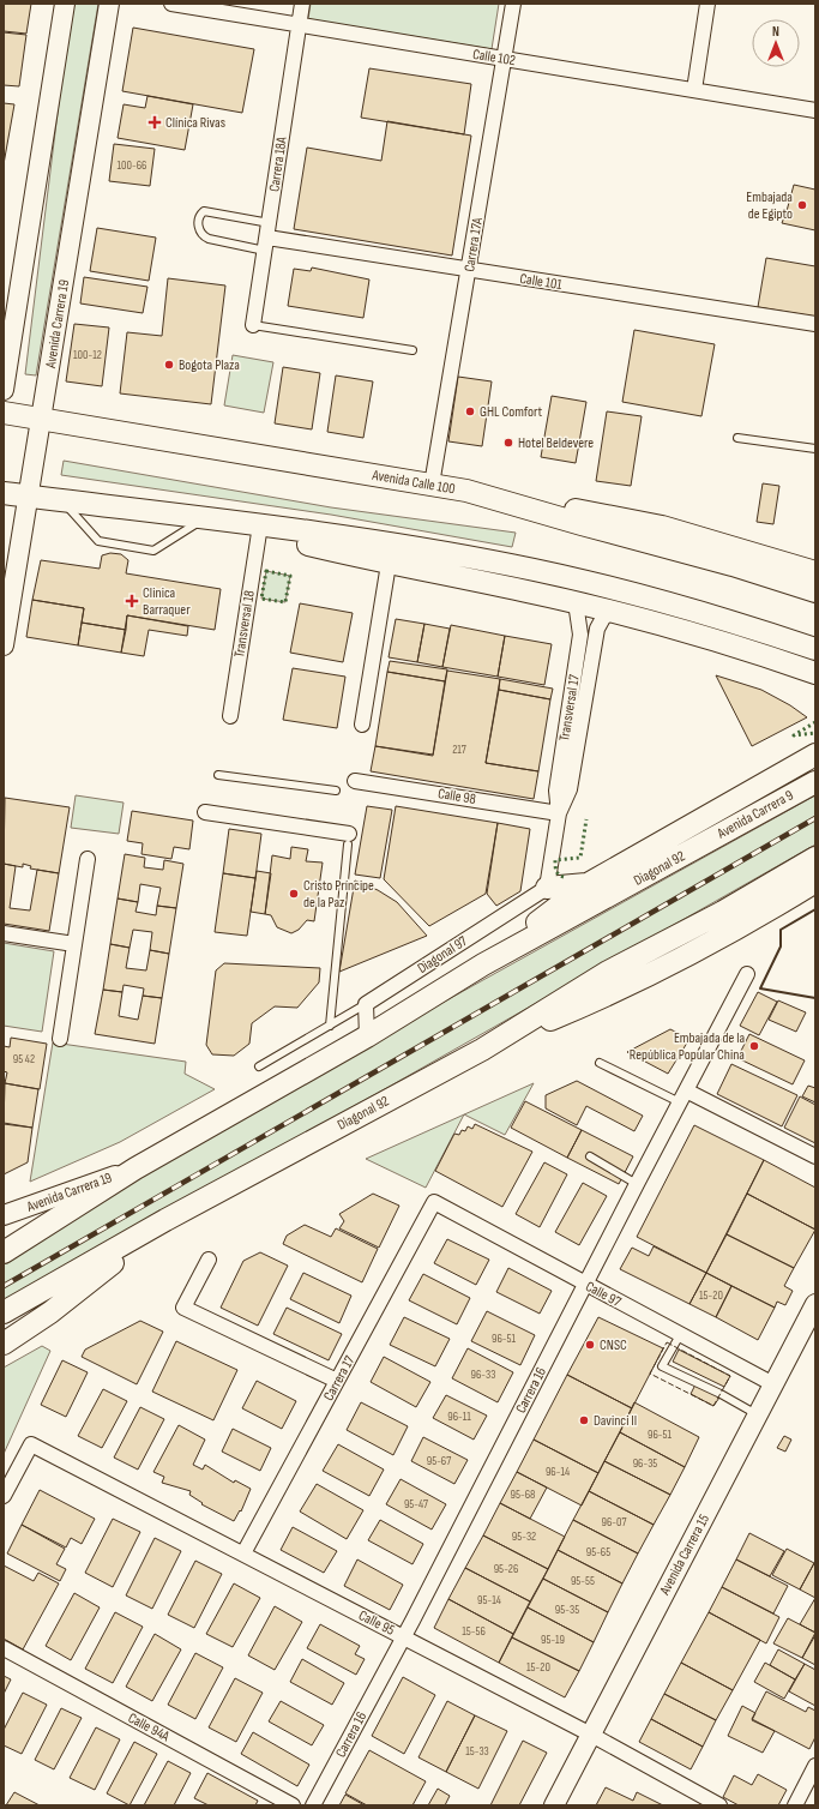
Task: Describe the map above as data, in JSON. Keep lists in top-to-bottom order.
{
  "streets": {
    "main road": [
      "Avenida Carrera 19",
      "Avenida Calle 100",
      "Avenida Carrera 9",
      "Diagonal 92",
      "Avenida Carrera 15"
    ],
    "street": [
      "Calle 102",
      "Carrera 18A",
      "Carrera 17A",
      "Calle 101",
      "Transversal 18",
      "Transversal 17",
      "Calle 98",
      "Diagonal 97",
      "Calle 97",
      "Carrera 17",
      "Carrera 16",
      "Calle 95",
      "Calle 94A"
    ]
  },
  "crossings": [
    ["Calle 102", "Carrera 18A"],
    ["Calle 102", "Carrera 17A"],
    ["Carrera 18A", "Calle 101"],
    ["Carrera 17A", "Calle 101"],
    ["Carrera 17A", "Avenida Calle 100"],
    ["Avenida Carrera 19", "Avenida Calle 100"],
    ["Avenida Carrera 19", "Diagonal 92"],
    ["Transversal 17", "Calle 98"],
    ["Transversal 17", "Diagonal 97"],
    ["Avenida Carrera 9", "Diagonal 92"],
    ["Calle 97", "Carrera 17"],
    ["Calle 97", "Carrera 16"],
    ["Calle 97", "Avenida Carrera 15"],
    ["Carrera 17", "Calle 95"],
    ["Carrera 16", "Calle 95"],
    ["Avenida Carrera 15", "Calle 95"]
  ],
  "places": {
    "health": ["Clínica Rivas", "Clinica Barraquer"],
    "other": [
      "Embajada de Egipto",
      "Bogota Plaza",
      "GHL Comfort",
      "Hotel Beldevere",
      "Cristo Príncipe de la Paz",
      "Embajada de la República Popular China",
      "CNSC",
      "Davinci II"
    ]
  },
  "house_numbers": [
    "100-66",
    "100-12",
    "217",
    "95 42",
    "15-20",
    "96-51",
    "96-33",
    "96-11",
    "96-51",
    "95-67",
    "96-35",
    "96-14",
    "95-68",
    "95-47",
    "96-07",
    "95-32",
    "95-65",
    "95-26",
    "95-55",
    "95-14",
    "95-35",
    "15-56",
    "95-19",
    "15-20",
    "15-33"
  ],
  "north": "top"
}
